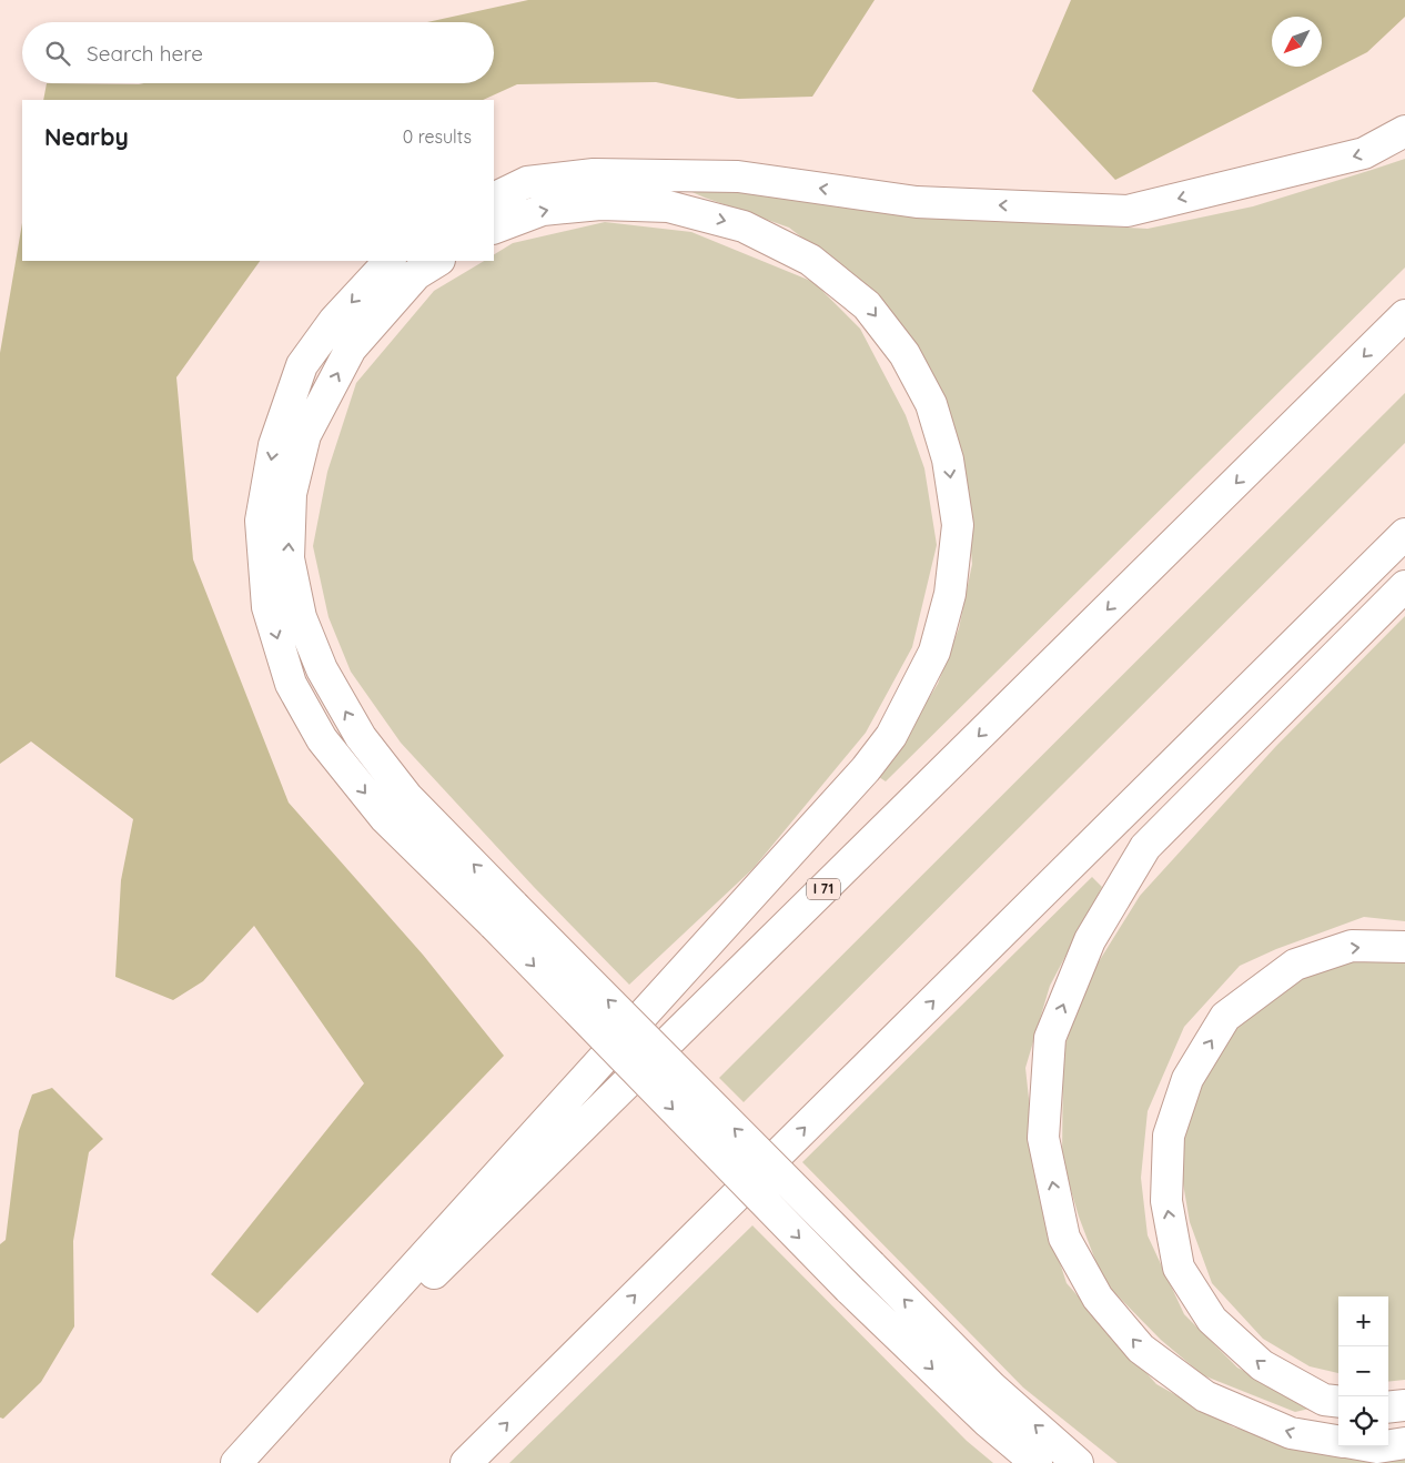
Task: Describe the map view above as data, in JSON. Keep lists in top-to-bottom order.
{
  "streets": {
    "highway": ["I 71"]
  },
  "north": "bottom left",
  "page": {
    "search": "Search here",
    "heading": ["Nearby", "0 results"],
    "map_buttons": ["+", "−"]
  }
}
